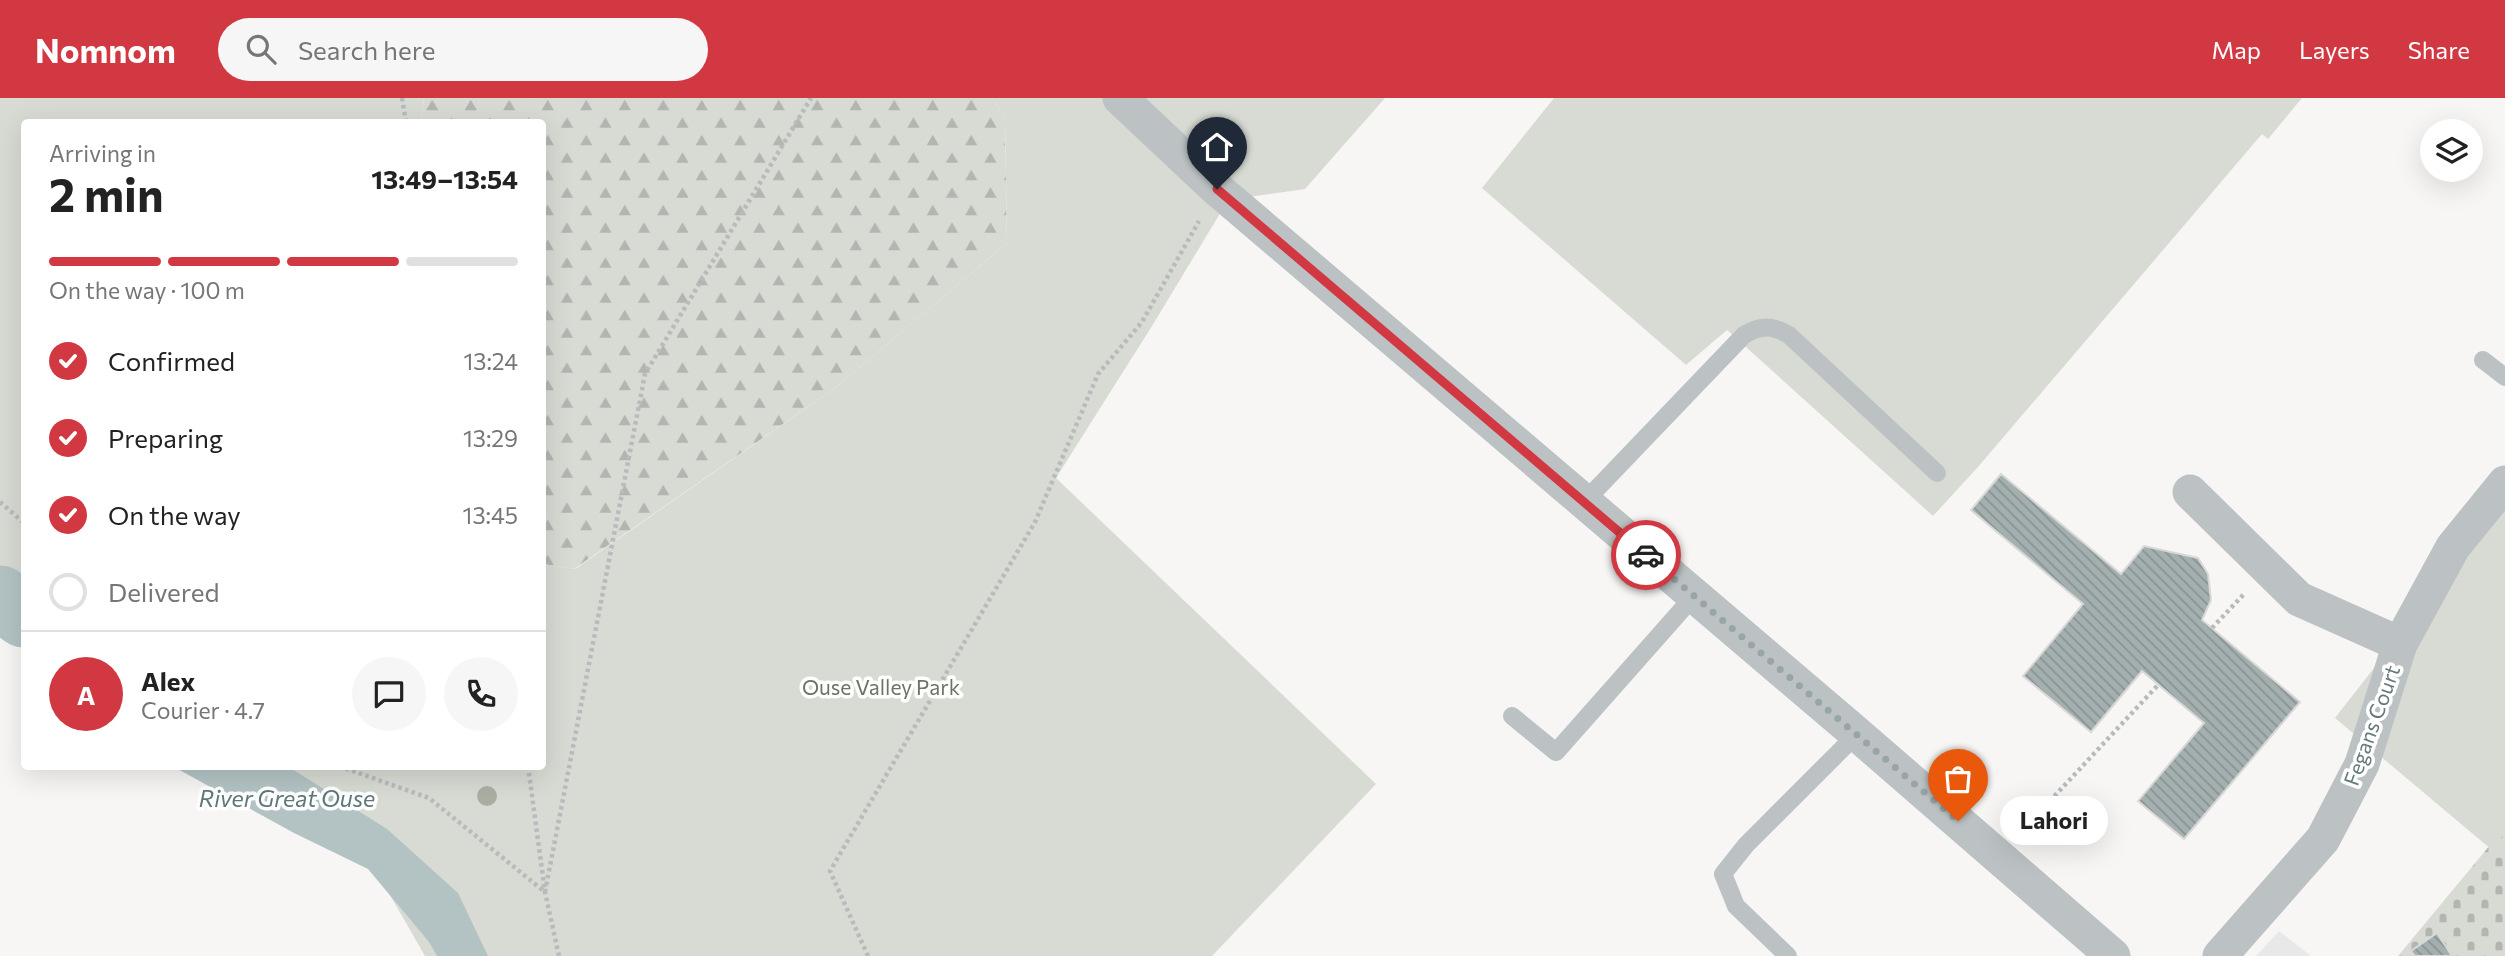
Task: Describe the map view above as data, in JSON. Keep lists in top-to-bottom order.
{
  "streets": {
    "street": ["Fegans Court"]
  },
  "water": ["River Great Ouse"],
  "parks": ["Ouse Valley Park"],
  "places": ["Lahori"],
  "page": {
    "header": "Nomnom",
    "search": "Search here",
    "nav": ["Map", "Layers", "Share"],
    "heading": ["2 min", "Arriving in", "13:49–13:54"],
    "panel": ["Alex", "Courier · 4.7"],
    "bar": "On the way · 100 m",
    "list": [
      ["Confirmed", "13:24"],
      ["Preparing", "13:29"],
      ["On the way", "13:45"],
      "Delivered"
    ],
    "round": "A",
    "bubble": "Lahori"
  }
}
